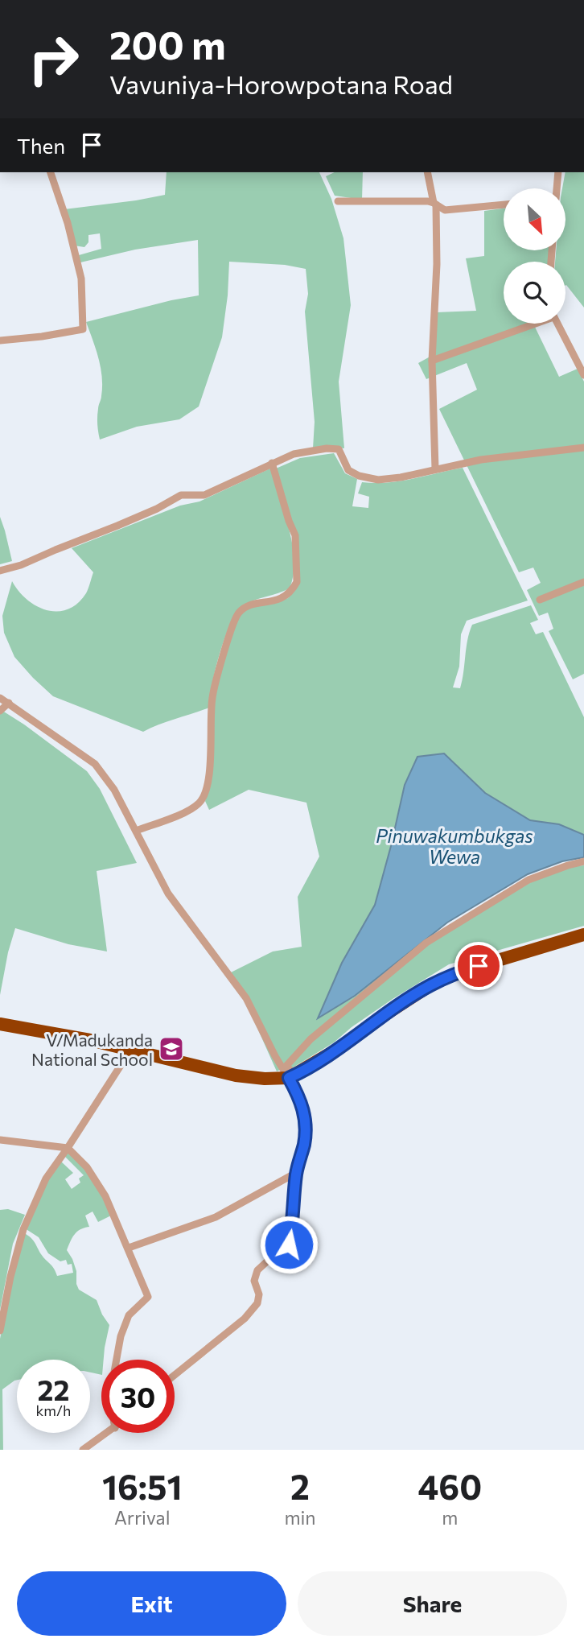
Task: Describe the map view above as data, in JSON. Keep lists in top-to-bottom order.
{
  "water": ["Pinuwakumbukgas Wewa"],
  "places": {
    "school or university": ["V/Madukanda National School"]
  },
  "north": "bottom right",
  "page": {
    "turn": ["200 m", "Vavuniya-Horowpotana Road"],
    "then": "Then",
    "speed": "22 km/h",
    "limit": "30",
    "eta": [
      "16:51",
      "Arrival",
      "2",
      "min",
      "460",
      "m"
    ],
    "buttons": ["Exit", "Share"]
  }
}
